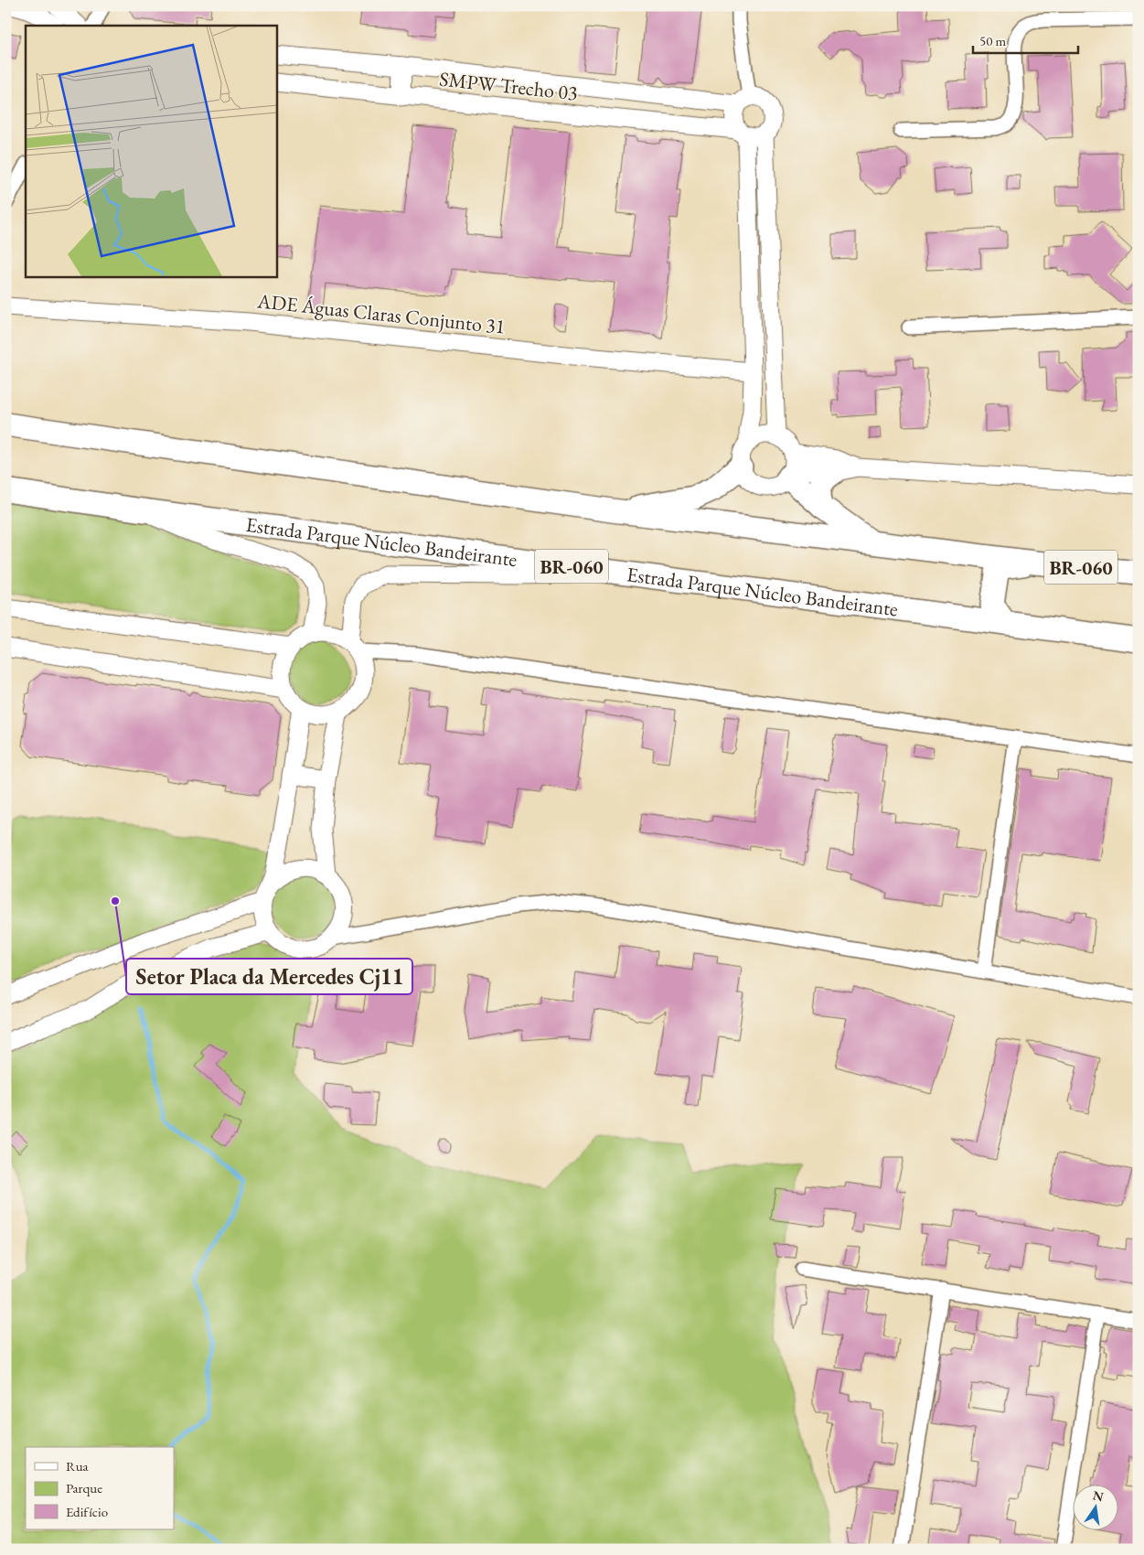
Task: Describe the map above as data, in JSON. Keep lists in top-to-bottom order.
{
  "streets": {
    "highway": ["Estrada Parque Núcleo Bandeirante", "BR-060"],
    "street": ["SMPW Trecho 03", "ADE Águas Claras Conjunto 31"]
  },
  "places": ["Setor Placa da Mercedes Cj11"],
  "legend": ["Rua", "Parque", "Edifício"],
  "scale_bar": "50 m",
  "north": "top"
}
